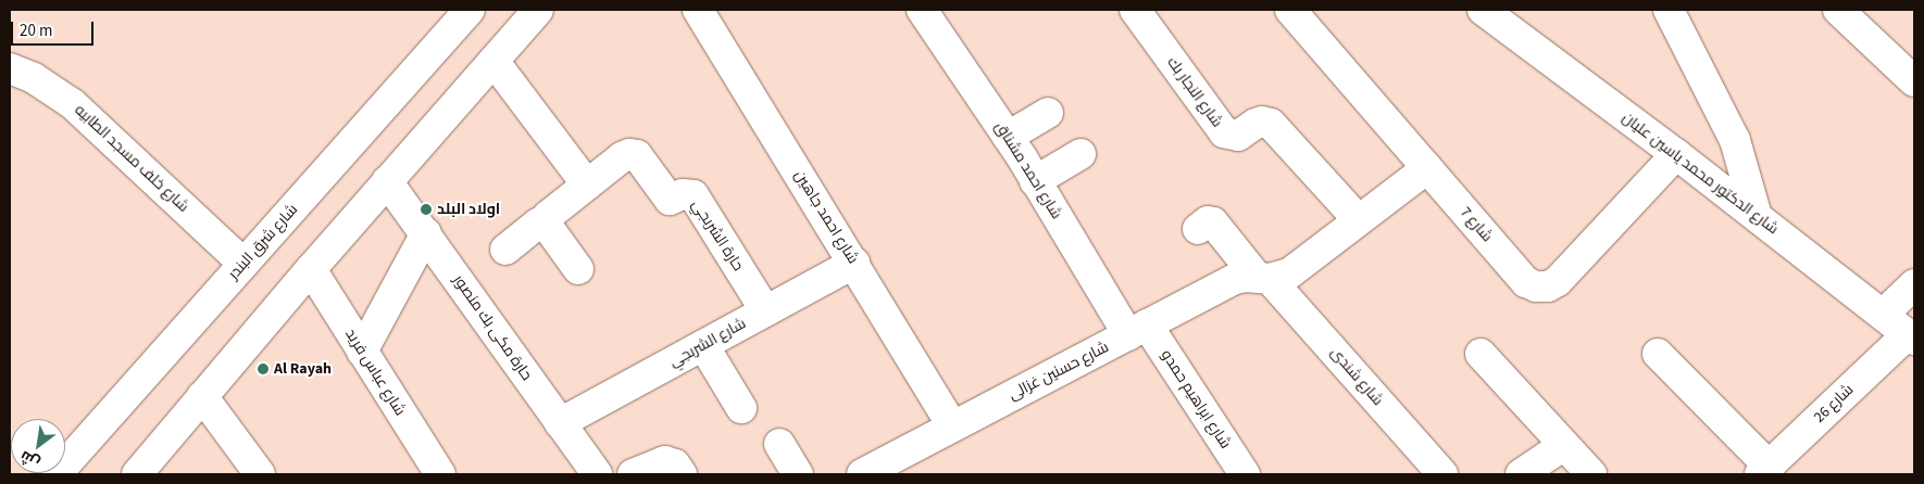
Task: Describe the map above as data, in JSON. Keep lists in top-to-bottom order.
{
  "streets": {
    "street": [
      "شارع النجار بك",
      "شارع خلف مسجد الطابيه",
      "شارع احمد مشناق",
      "شارع الدكتور محمد ياسين عليان",
      "شارع احمد جاهين",
      "شارع 7",
      "حارة الشربجي",
      "شارع شرق البندر",
      "حارة مكى بك منصور",
      "شارع الشربجي",
      "شارع حسنين غزالى",
      "شارع عباس فريد",
      "شارع شندى",
      "شارع ابراهيم حمدو",
      "شارع 26"
    ]
  },
  "crossings": [
    ["شارع خلف مسجد الطابيه", "شارع شرق البندر"],
    ["شارع احمد مشناق", "شارع حسنين غزالى"],
    ["شارع احمد مشناق", "شارع ابراهيم حمدو"],
    ["شارع الدكتور محمد ياسين عليان", "شارع 7"],
    ["شارع الدكتور محمد ياسين عليان", "شارع 26"],
    ["شارع احمد جاهين", "شارع الشربجي"],
    ["شارع احمد جاهين", "شارع حسنين غزالى"],
    ["حارة الشربجي", "شارع الشربجي"],
    ["حارة مكى بك منصور", "شارع الشربجي"],
    ["شارع حسنين غزالى", "شارع شندى"],
    ["شارع حسنين غزالى", "شارع ابراهيم حمدو"]
  ],
  "places": ["اولاد البلد", "Al Rayah"],
  "scale_bar": "20 m",
  "north": "bottom left"
}
